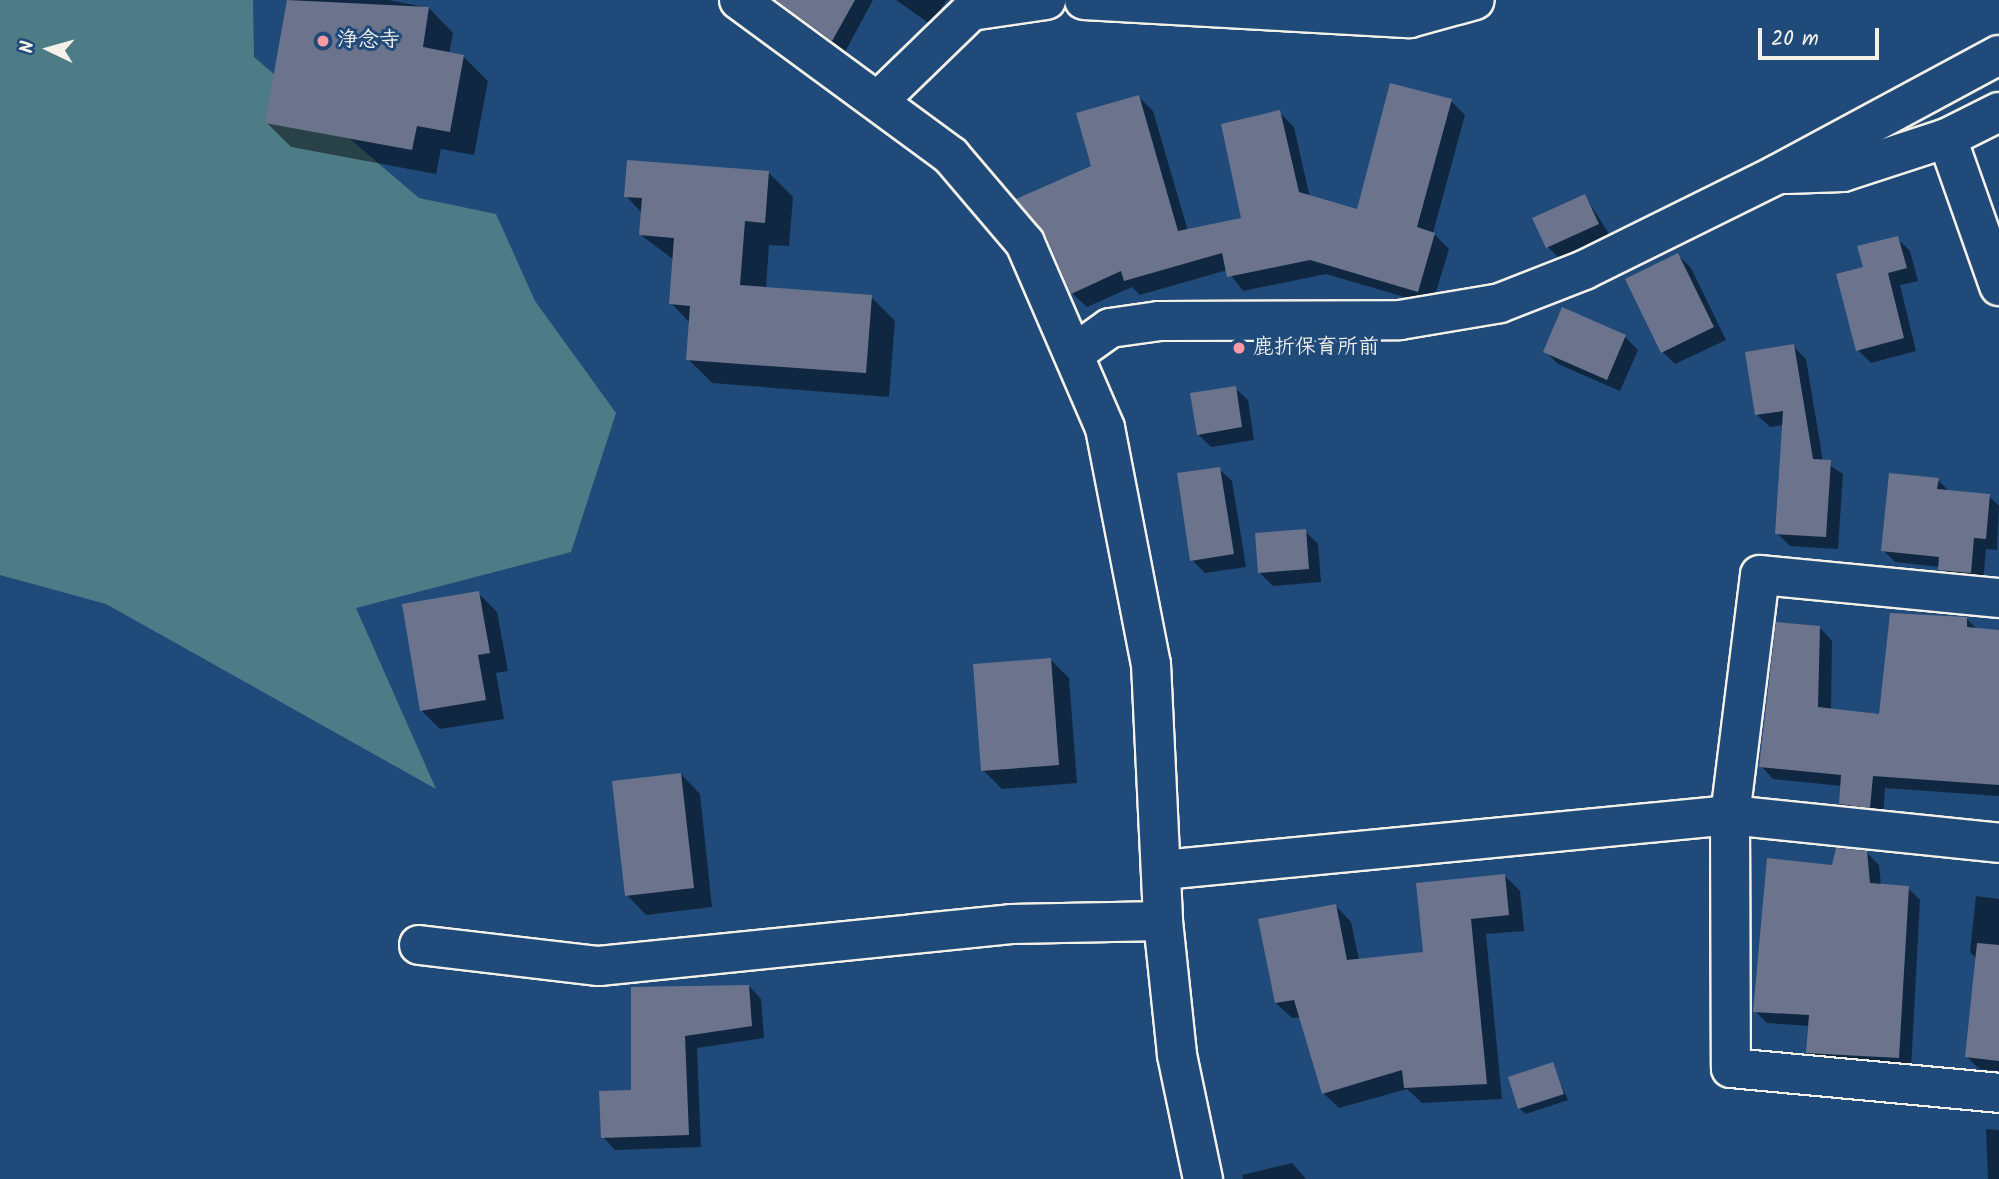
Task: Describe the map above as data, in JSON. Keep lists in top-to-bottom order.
{
  "places": ["浄念寺", "鹿折保育所前"],
  "scale_bar": "20 m",
  "north": "left"
}
